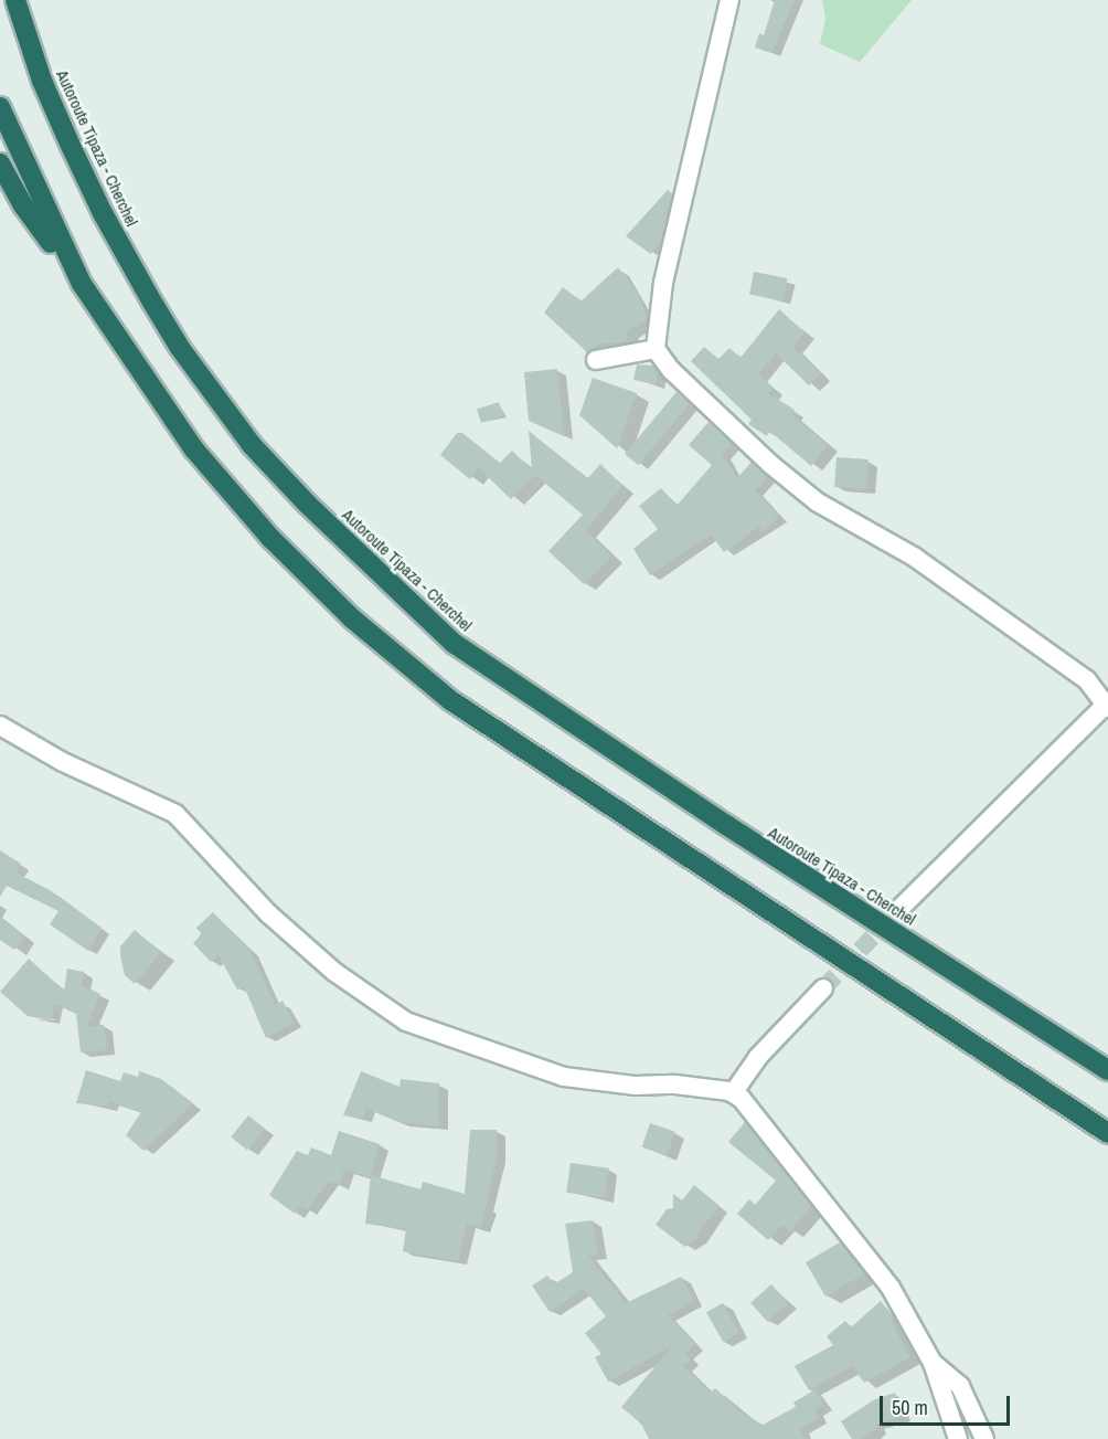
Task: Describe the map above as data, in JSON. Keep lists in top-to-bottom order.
{
  "streets": {
    "highway": ["Autoroute Tipaza - Cherchel"]
  },
  "scale_bar": "50 m"
}
